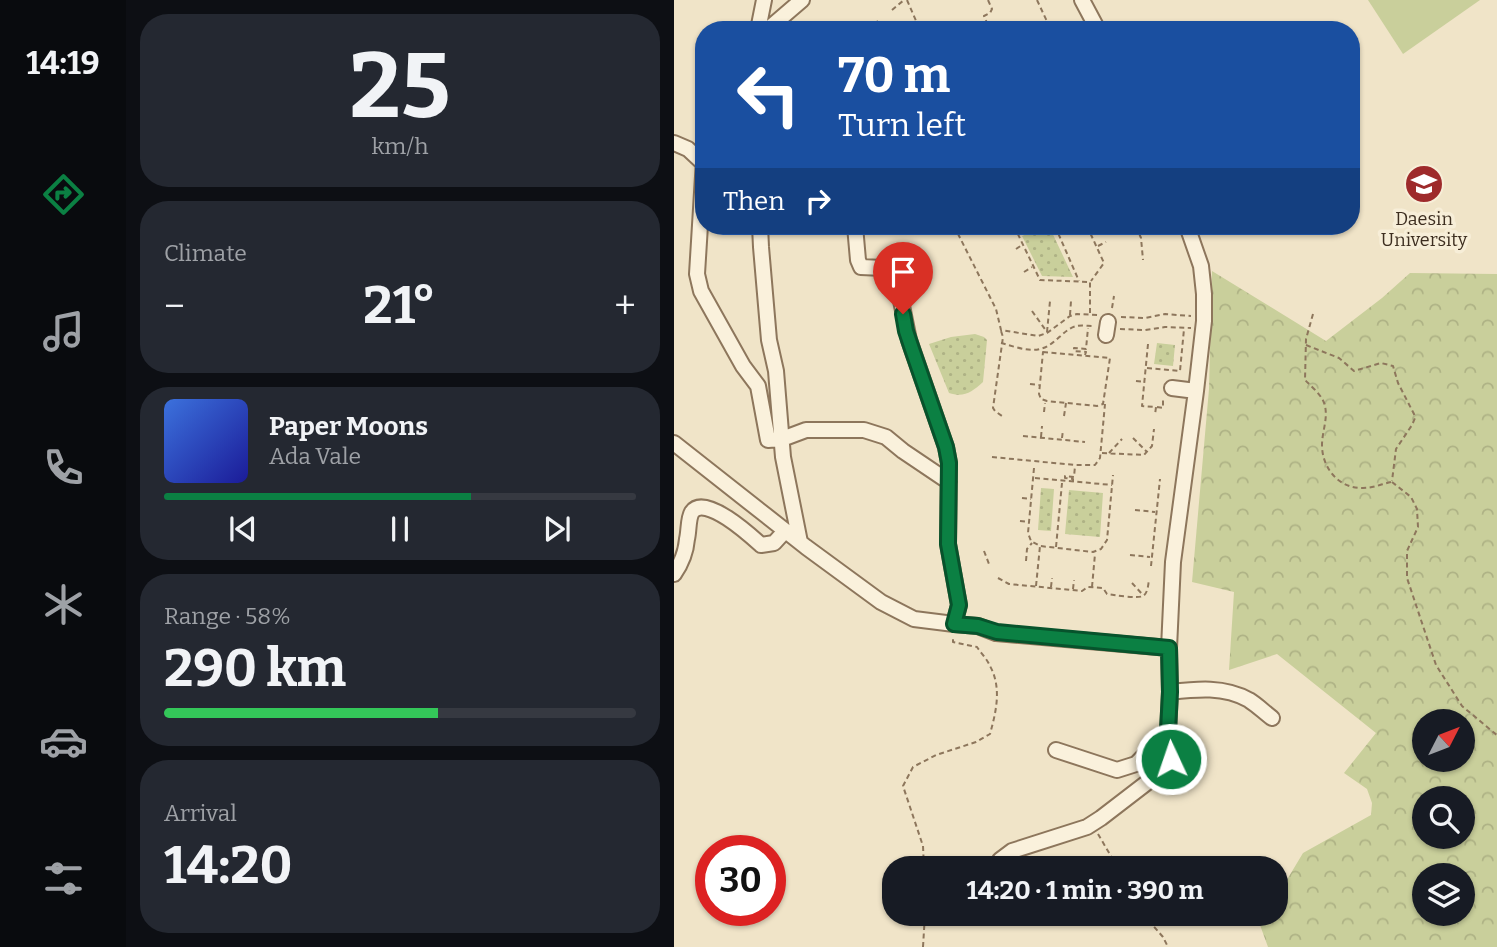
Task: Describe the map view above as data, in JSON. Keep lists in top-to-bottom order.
{
  "places": {
    "school or university": ["Daesin University"]
  },
  "north": "top right",
  "page": {
    "tabs": "14:19",
    "tile": [
      ["25", "km/h"],
      "Climate",
      ["Range · 58%", "290 km"],
      ["Arrival", "14:20"]
    ],
    "turn": ["70 m", "Turn left"],
    "then": "Then",
    "heat": ["−", "21°", "+"],
    "song": ["Paper Moons", "Ada Vale"],
    "limit": "30",
    "trip": "14:20 · 1 min · 390 m"
  }
}
